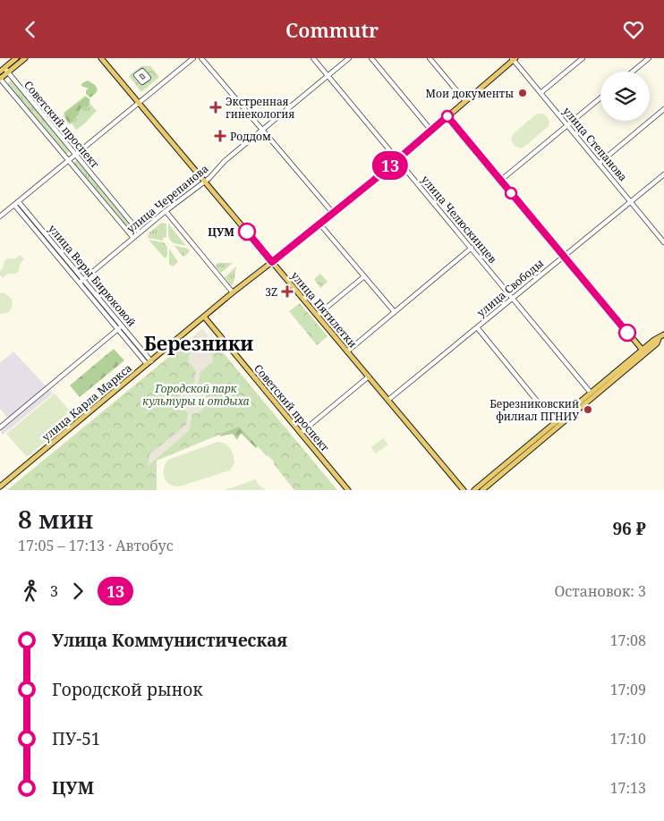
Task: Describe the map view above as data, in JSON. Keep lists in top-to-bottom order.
{
  "streets": {
    "main road": ["Советский проспект", "улица Пятилетки", "улица Карла Маркса"],
    "street": [
      "улица Степанова",
      "улица Черепанова",
      "улица Челюскинцев",
      "улица Веры Бирюковой",
      "улица Свободы"
    ]
  },
  "crossings": [
    ["Советский проспект", "улица Черепанова"],
    ["Советский проспект", "улица Карла Маркса"],
    ["улица Степанова", "улица Свободы"],
    ["улица Степанова", "улица Карла Маркса"],
    ["улица Черепанова", "улица Челюскинцев"],
    ["улица Черепанова", "улица Веры Бирюковой"],
    ["улица Черепанова", "улица Пятилетки"],
    ["улица Челюскинцев", "улица Свободы"],
    ["улица Челюскинцев", "улица Карла Маркса"],
    ["улица Веры Бирюковой", "улица Карла Маркса"],
    ["улица Свободы", "улица Пятилетки"],
    ["улица Пятилетки", "улица Карла Маркса"]
  ],
  "districts": ["Березники"],
  "parks": ["Городской парк культуры и отдыха"],
  "places": {
    "other": ["Мои документы", "ЦУМ", "Березниковский филиал ПГНИУ"],
    "health": ["Экстренная гинекология", "Роддом", "3Z"]
  },
  "lines": ["bus line 13"],
  "page": {
    "header": "Commutr",
    "on_map": "13",
    "heading": ["8 мин", "17:05 – 17:13 · Автобус", "96 ₽"],
    "legs": ["3", "13", "Остановок: 3"],
    "list": [
      {
        "name": "Улица Коммунистическая",
        "value": "17:08"
      },
      {
        "name": "Городской рынок",
        "value": "17:09"
      },
      {
        "name": "ПУ-51",
        "value": "17:10"
      },
      {
        "name": "ЦУМ",
        "value": "17:13"
      }
    ]
  }
}
